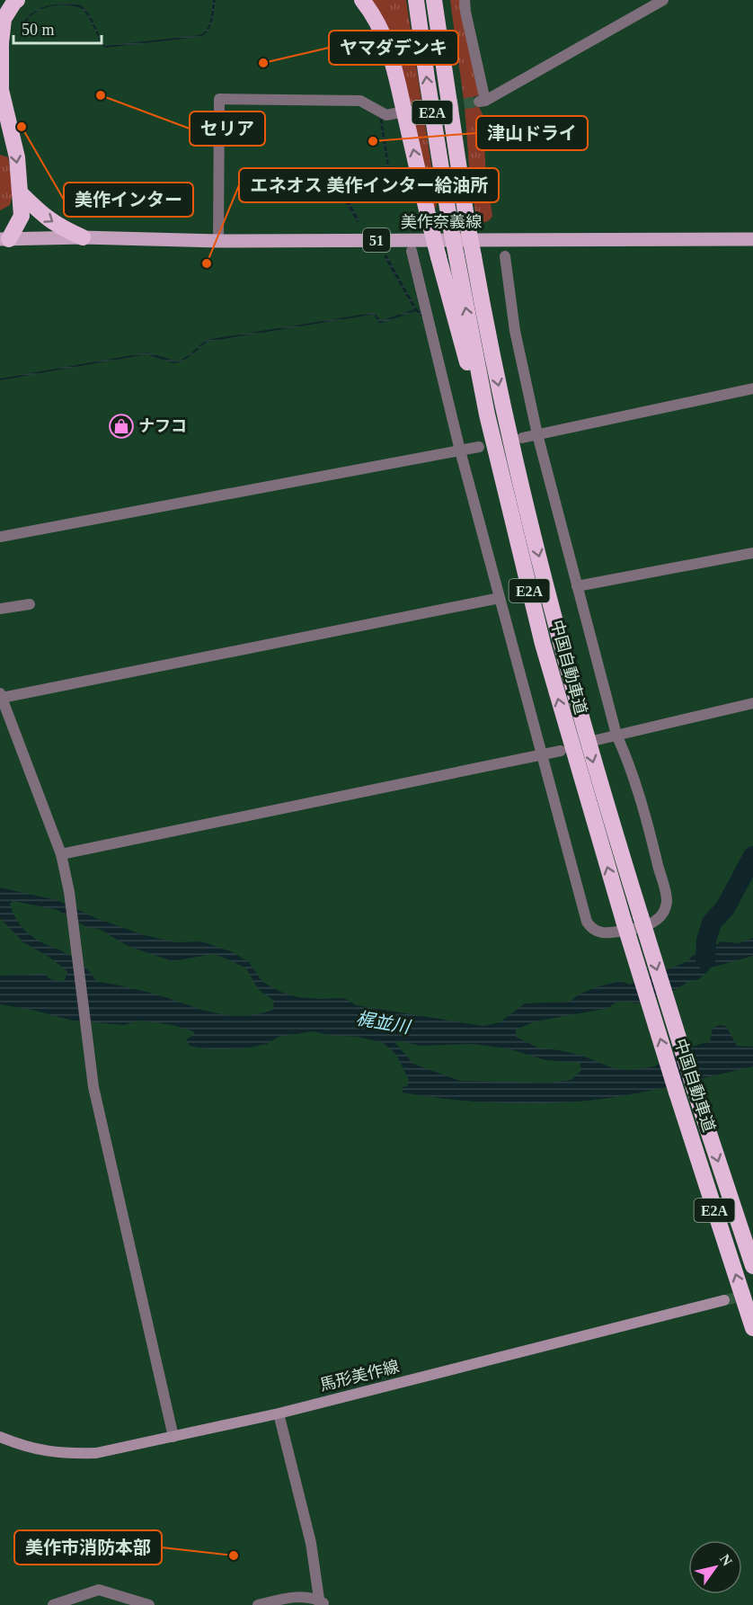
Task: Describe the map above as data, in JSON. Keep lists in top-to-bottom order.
{
  "streets": {
    "highway": ["E2A", "中国自動車道"],
    "main road": ["美作奈義線", "51", "馬形美作線"]
  },
  "water": ["梶並川"],
  "places": {
    "other": [
      "ヤマダデンキ",
      "セリア",
      "美作インター",
      "津山ドライ",
      "エネオス 美作インター給油所",
      "美作市消防本部"
    ],
    "shop": ["ナフコ"]
  },
  "scale_bar": "50 m",
  "north": "top right"
}
